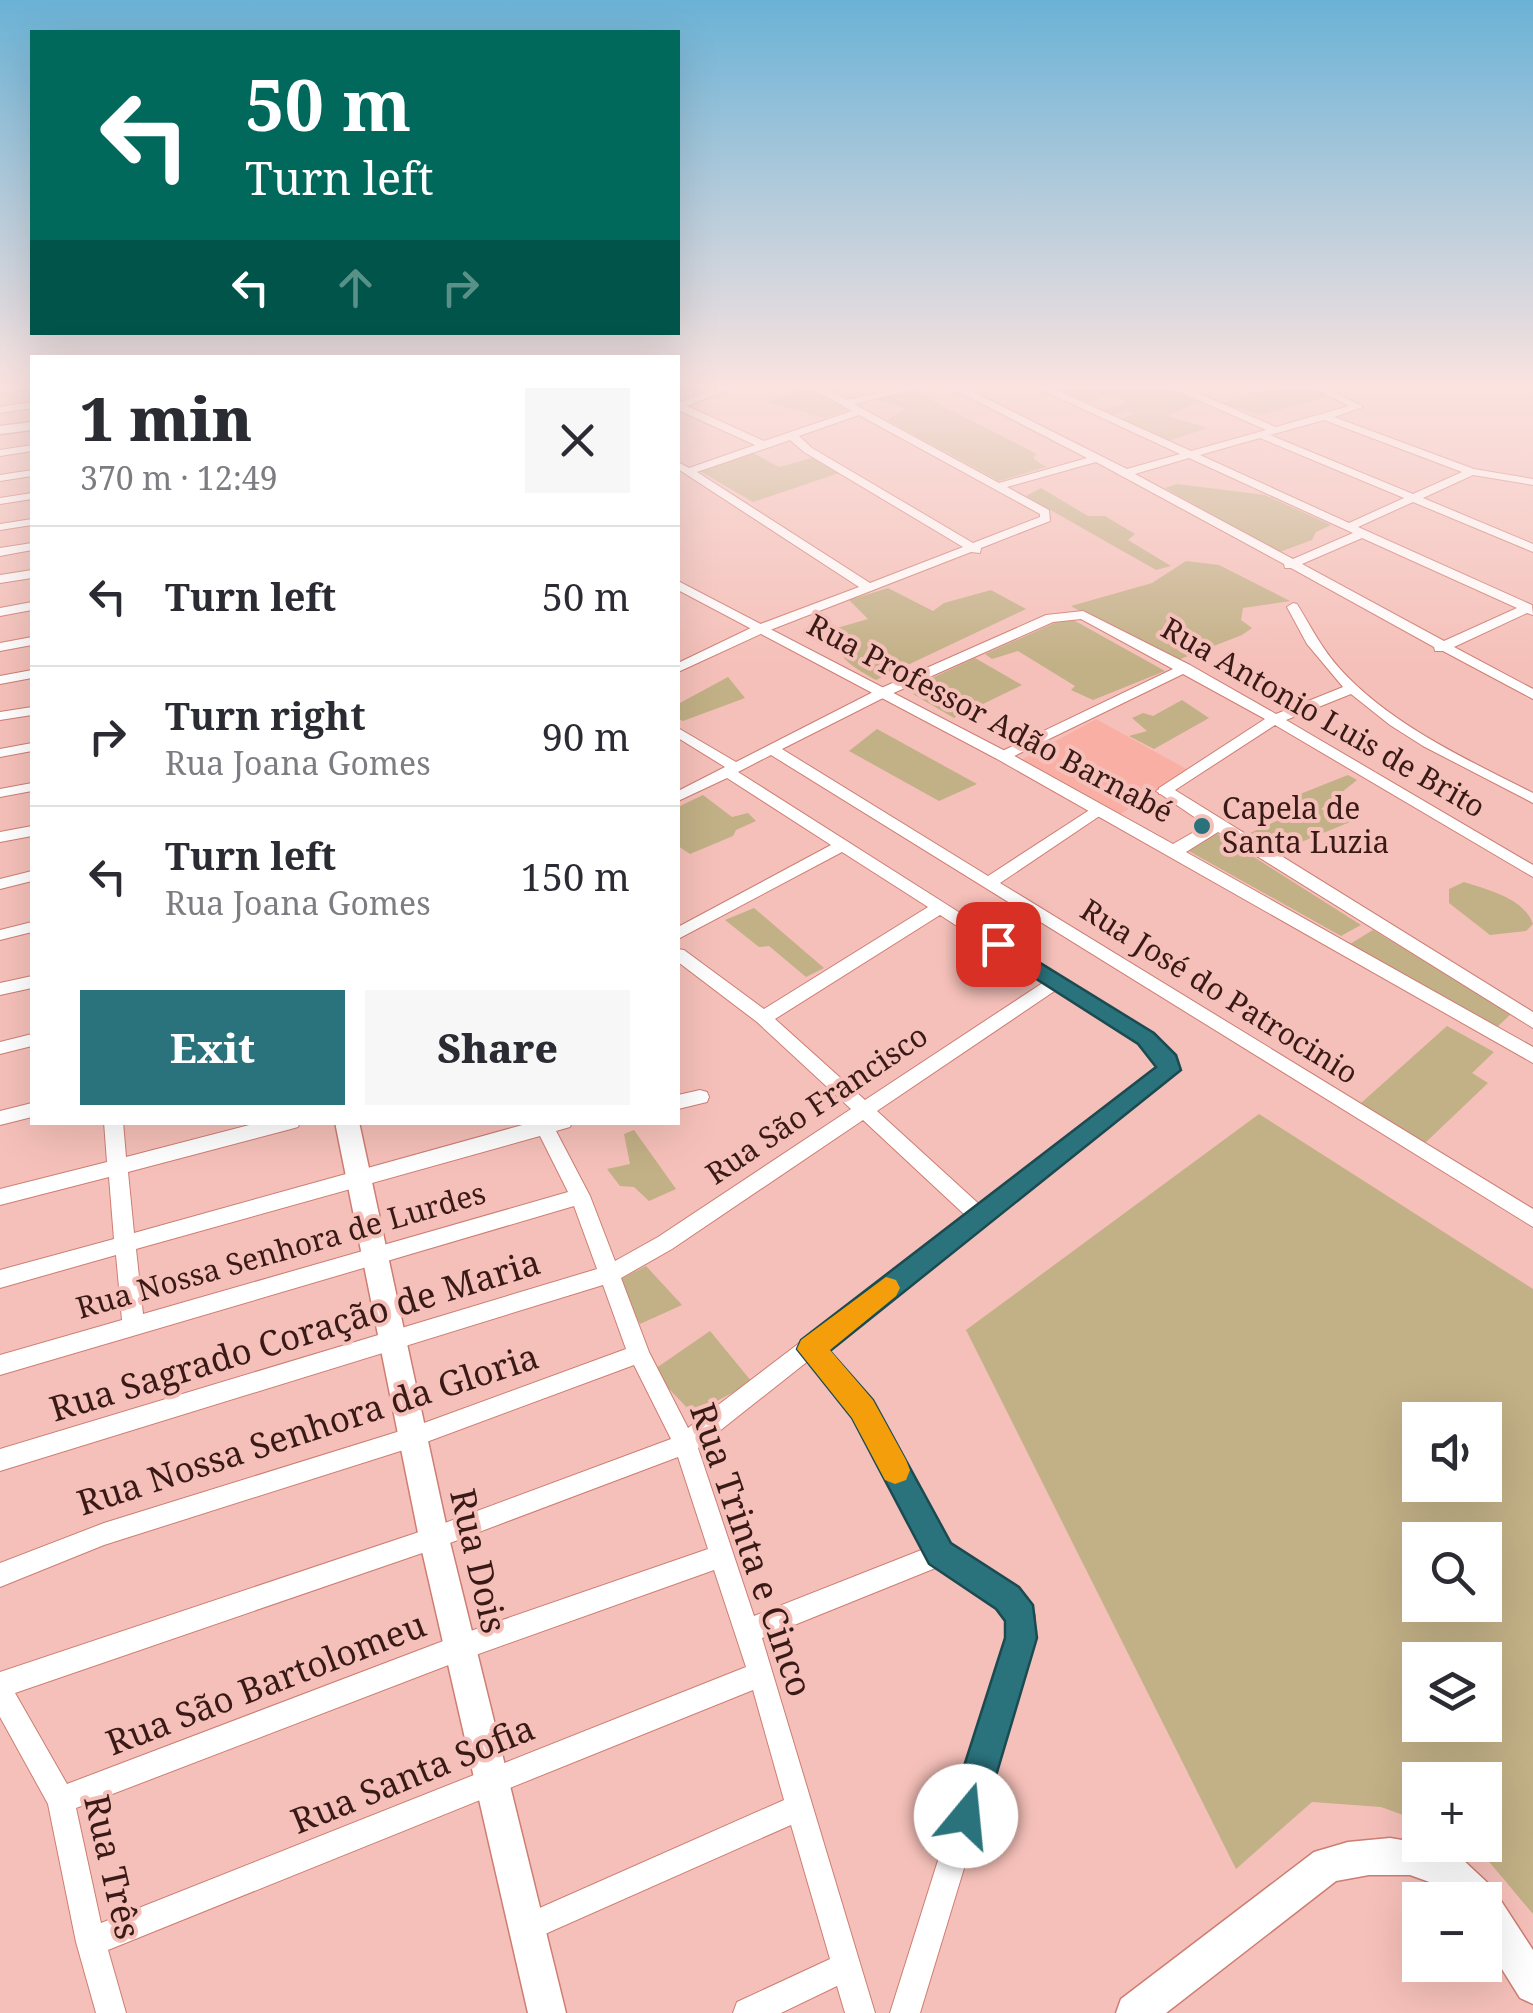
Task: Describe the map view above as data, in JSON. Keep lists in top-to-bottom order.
{
  "streets": {
    "main road": ["Rua Dois"],
    "street": [
      "Rua Antonio Luis de Brito",
      "Rua Professor Adão Barnabé",
      "Rua José do Patrocinio",
      "Rua São Francisco",
      "Rua Nossa Senhora de Lurdes",
      "Rua Sagrado Coração de Maria",
      "Rua Nossa Senhora da Gloria",
      "Rua Trinta e Cinco",
      "Rua São Bartolomeu",
      "Rua Santa Sofia",
      "Rua Três"
    ]
  },
  "crossings": [
    ["Rua Antonio Luis de Brito", "Rua Professor Adão Barnabé"],
    ["Rua São Francisco", "Rua Sagrado Coração de Maria"],
    ["Rua São Francisco", "Rua Trinta e Cinco"],
    ["Rua Nossa Senhora de Lurdes", "Rua Trinta e Cinco"],
    ["Rua Nossa Senhora de Lurdes", "Rua Dois"],
    ["Rua Sagrado Coração de Maria", "Rua Trinta e Cinco"],
    ["Rua Sagrado Coração de Maria", "Rua Dois"],
    ["Rua Nossa Senhora da Gloria", "Rua Trinta e Cinco"],
    ["Rua Nossa Senhora da Gloria", "Rua Dois"],
    ["Rua Trinta e Cinco", "Rua São Bartolomeu"],
    ["Rua Trinta e Cinco", "Rua Santa Sofia"],
    ["Rua Dois", "Rua São Bartolomeu"],
    ["Rua Dois", "Rua Santa Sofia"],
    ["Rua São Bartolomeu", "Rua Três"],
    ["Rua Santa Sofia", "Rua Três"]
  ],
  "places": ["Capela de Santa Luzia"],
  "page": {
    "turn": ["50 m", "Turn left"],
    "heading": ["1 min", "370 m · 12:49"],
    "list": [
      {
        "name": "Turn left",
        "value": "50 m"
      },
      {
        "name": "Turn right",
        "note": "Rua Joana Gomes",
        "value": "90 m"
      },
      {
        "name": "Turn left",
        "note": "Rua Joana Gomes",
        "value": "150 m"
      }
    ],
    "buttons": ["Exit", "Share"],
    "map_buttons": ["+", "−"]
  }
}
